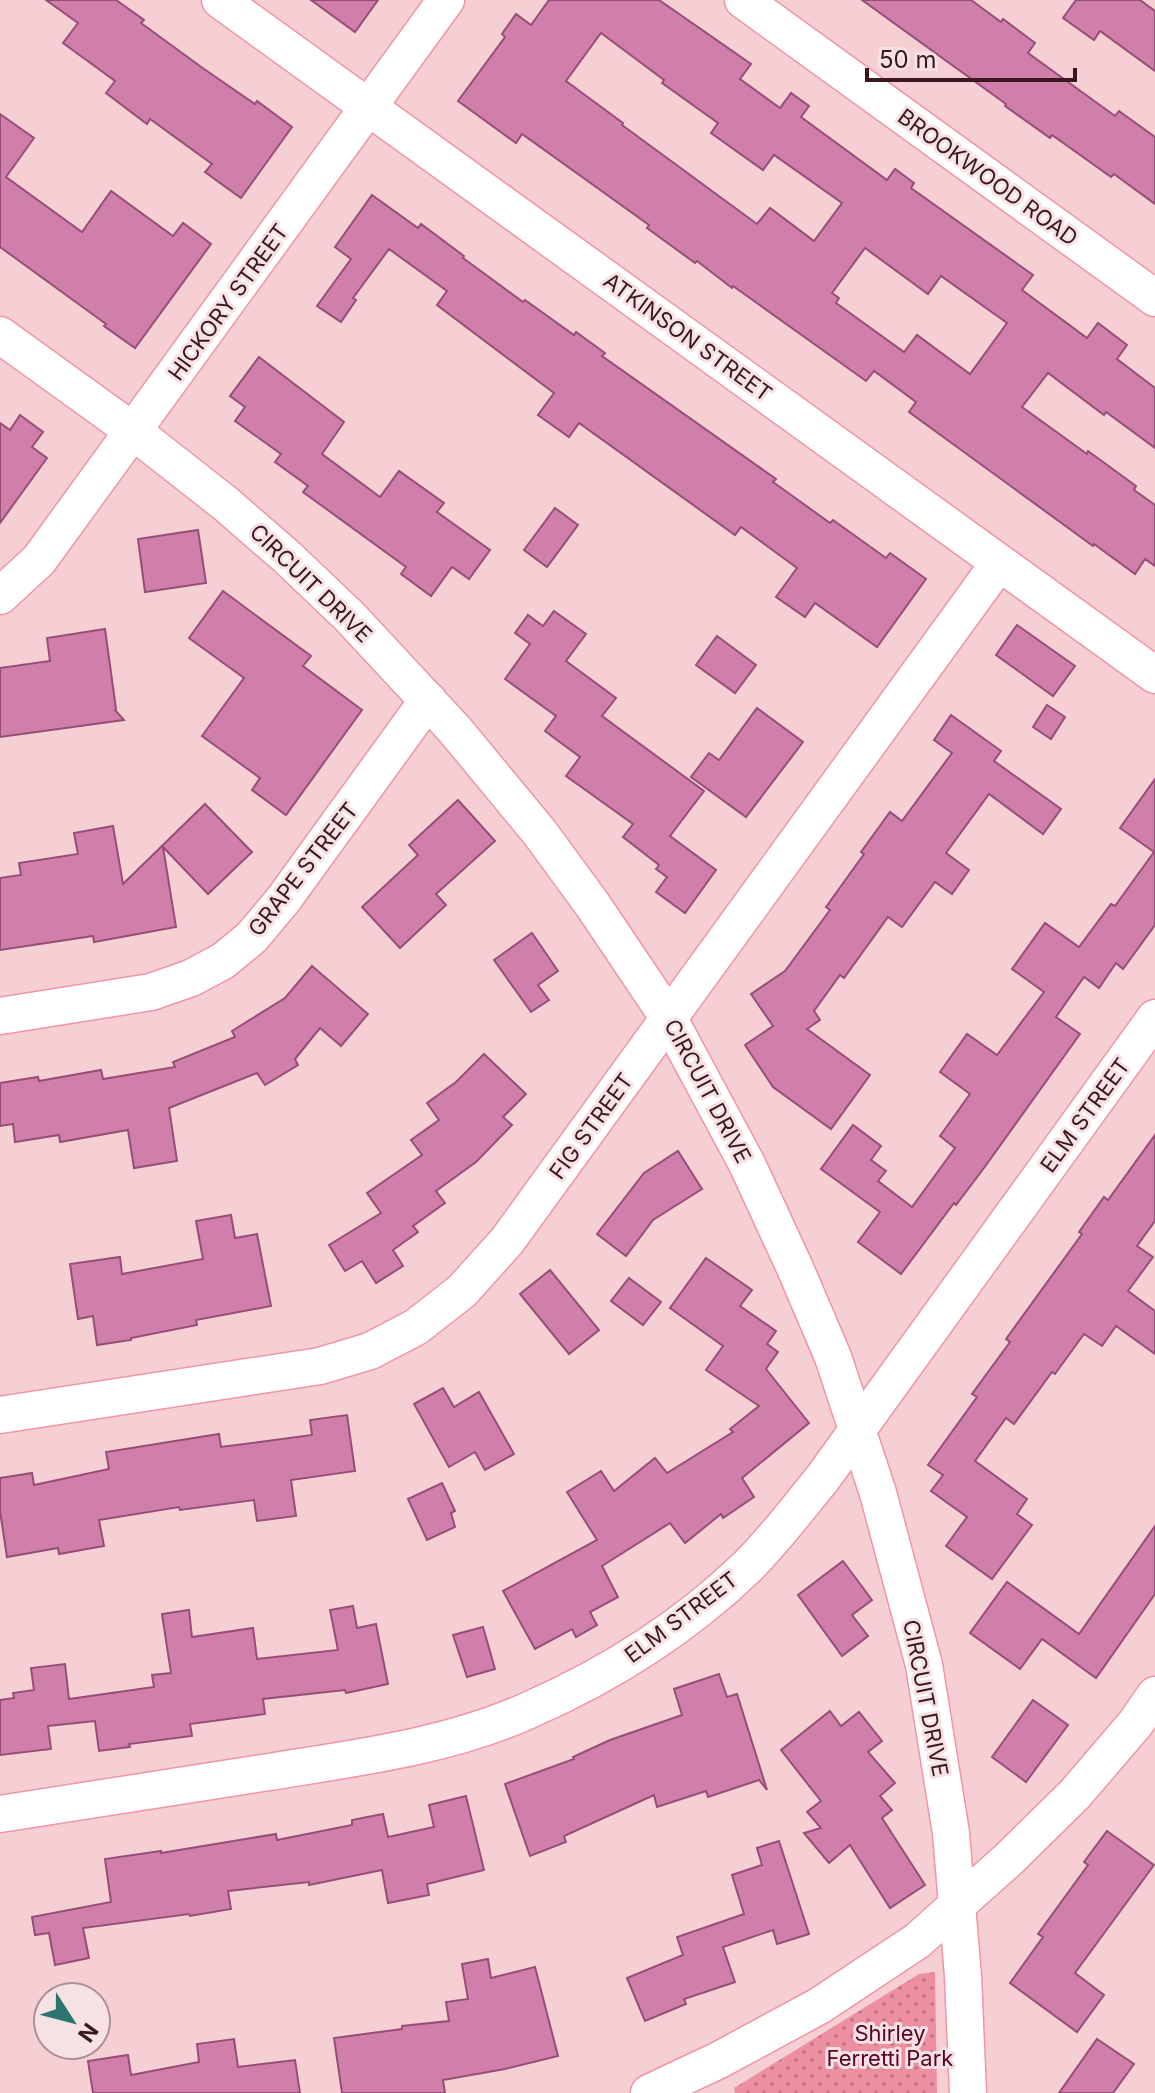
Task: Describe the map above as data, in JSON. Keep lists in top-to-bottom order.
{
  "streets": {
    "street": [
      "BROOKWOOD ROAD",
      "HICKORY STREET",
      "ATKINSON STREET",
      "CIRCUIT DRIVE",
      "GRAPE STREET",
      "ELM STREET",
      "FIG STREET"
    ]
  },
  "crossings": [
    ["HICKORY STREET", "ATKINSON STREET"],
    ["HICKORY STREET", "CIRCUIT DRIVE"],
    ["ATKINSON STREET", "FIG STREET"],
    ["CIRCUIT DRIVE", "GRAPE STREET"],
    ["CIRCUIT DRIVE", "ELM STREET"],
    ["CIRCUIT DRIVE", "FIG STREET"]
  ],
  "parks": ["Shirley Ferretti Park"],
  "scale_bar": "50 m",
  "north": "bottom right"
}
